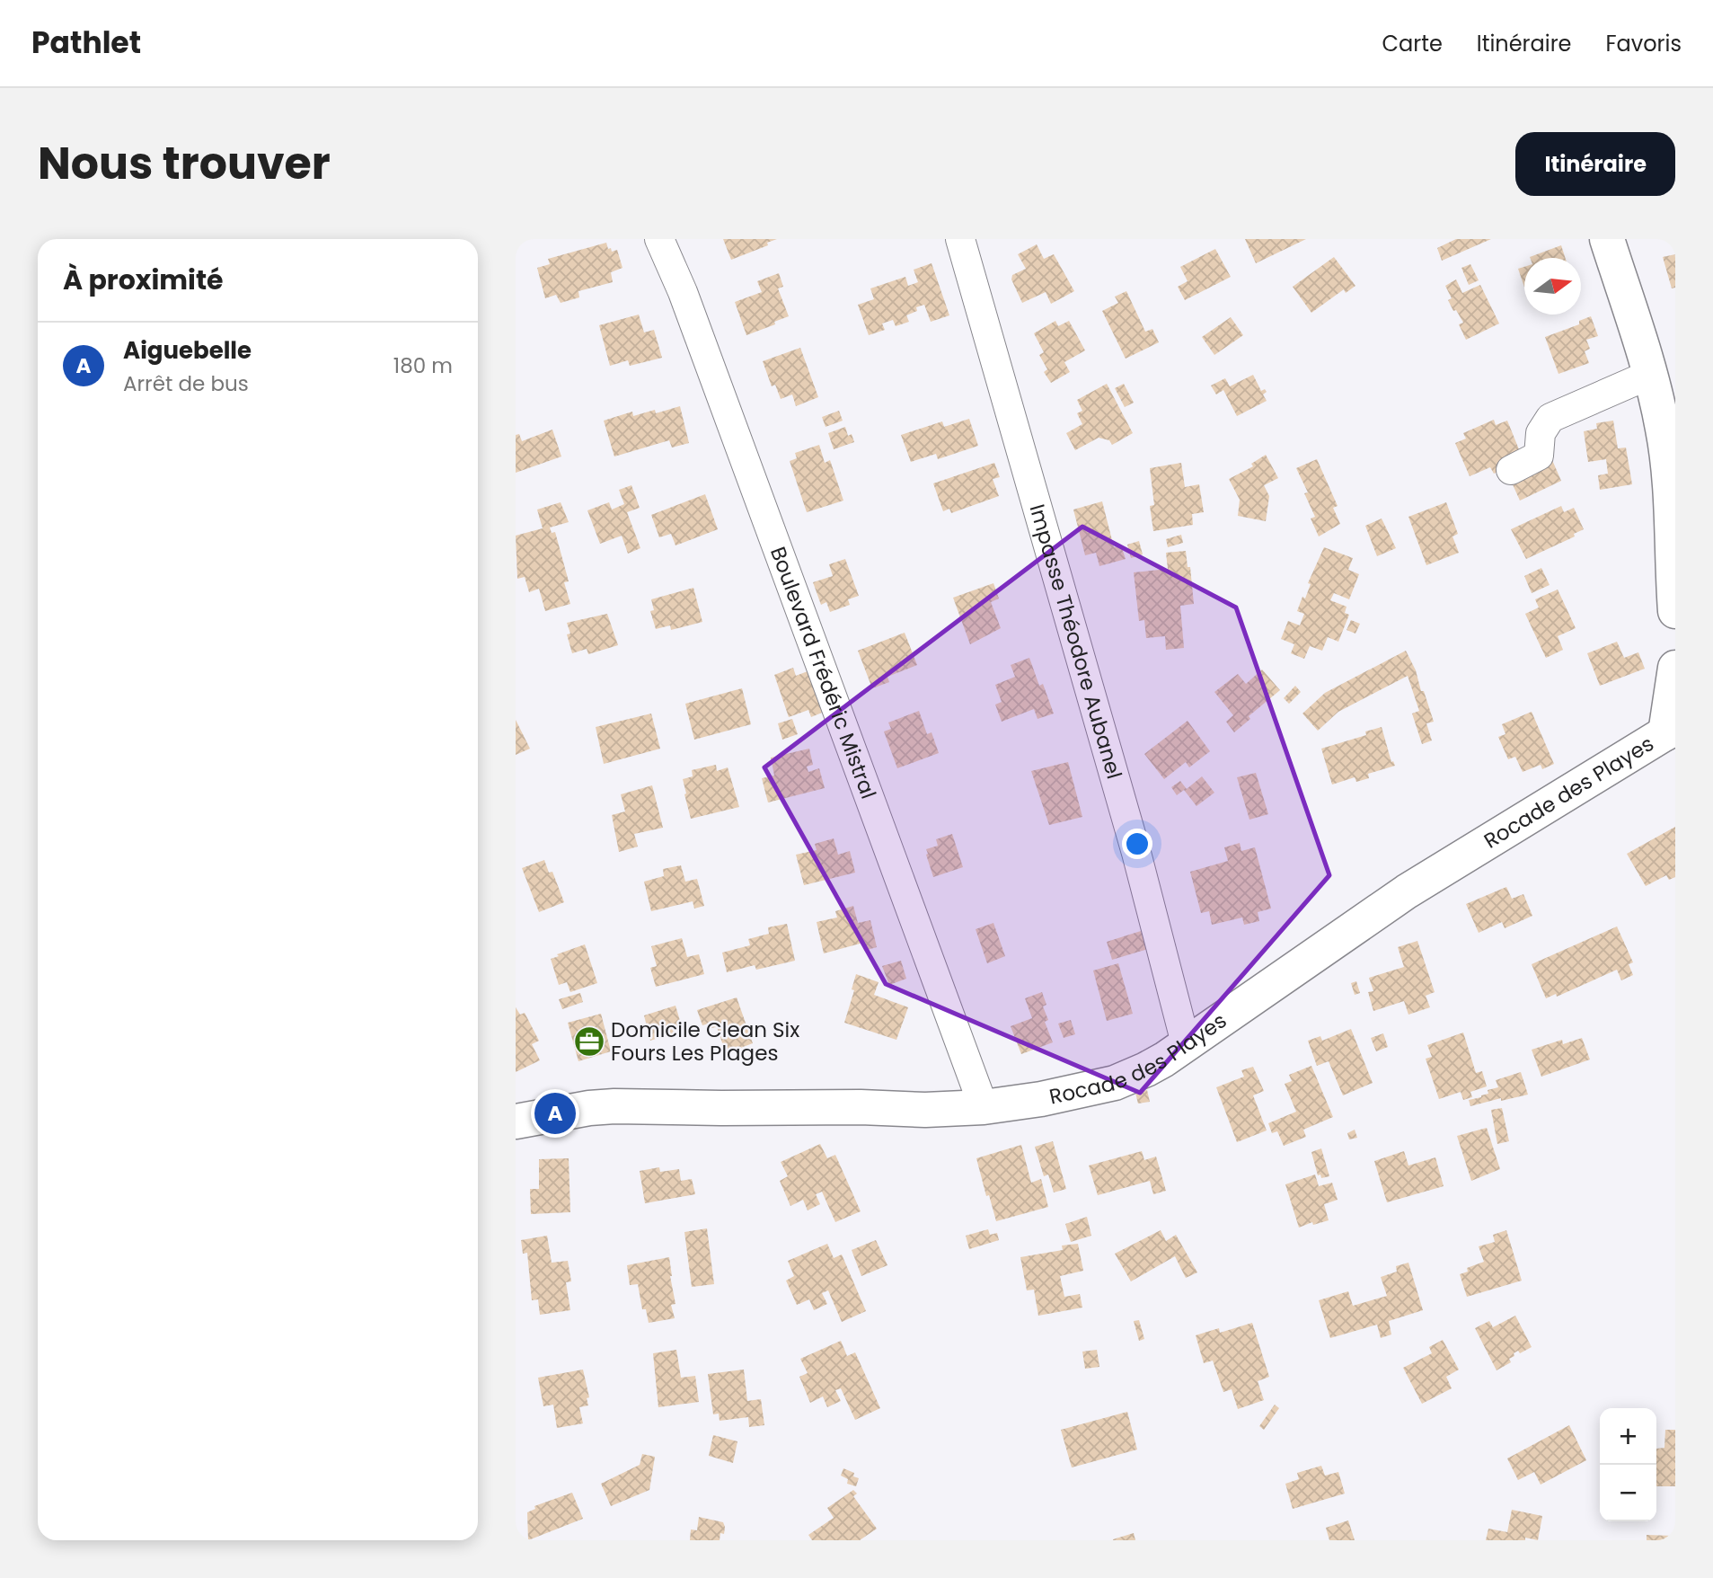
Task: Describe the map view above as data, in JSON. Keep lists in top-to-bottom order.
{
  "streets": {
    "street": ["Impasse Théodore Aubanel", "Boulevard Frédéric Mistral", "Rocade des Playes"]
  },
  "crossings": [
    ["Impasse Théodore Aubanel", "Rocade des Playes"],
    ["Boulevard Frédéric Mistral", "Rocade des Playes"]
  ],
  "places": {
    "office": ["Domicile Clean Six Fours Les Plages"]
  },
  "north": "right",
  "page": {
    "header": "Pathlet",
    "nav": ["Carte", "Itinéraire", "Favoris"],
    "title": "Nous trouver",
    "buttons": "Itinéraire",
    "heading": "À proximité",
    "list": [
      {
        "mark": "A",
        "name": "Aiguebelle",
        "note": "Arrêt de bus",
        "value": "180 m"
      }
    ],
    "pins": "A",
    "map_buttons": ["+", "−"]
  }
}
